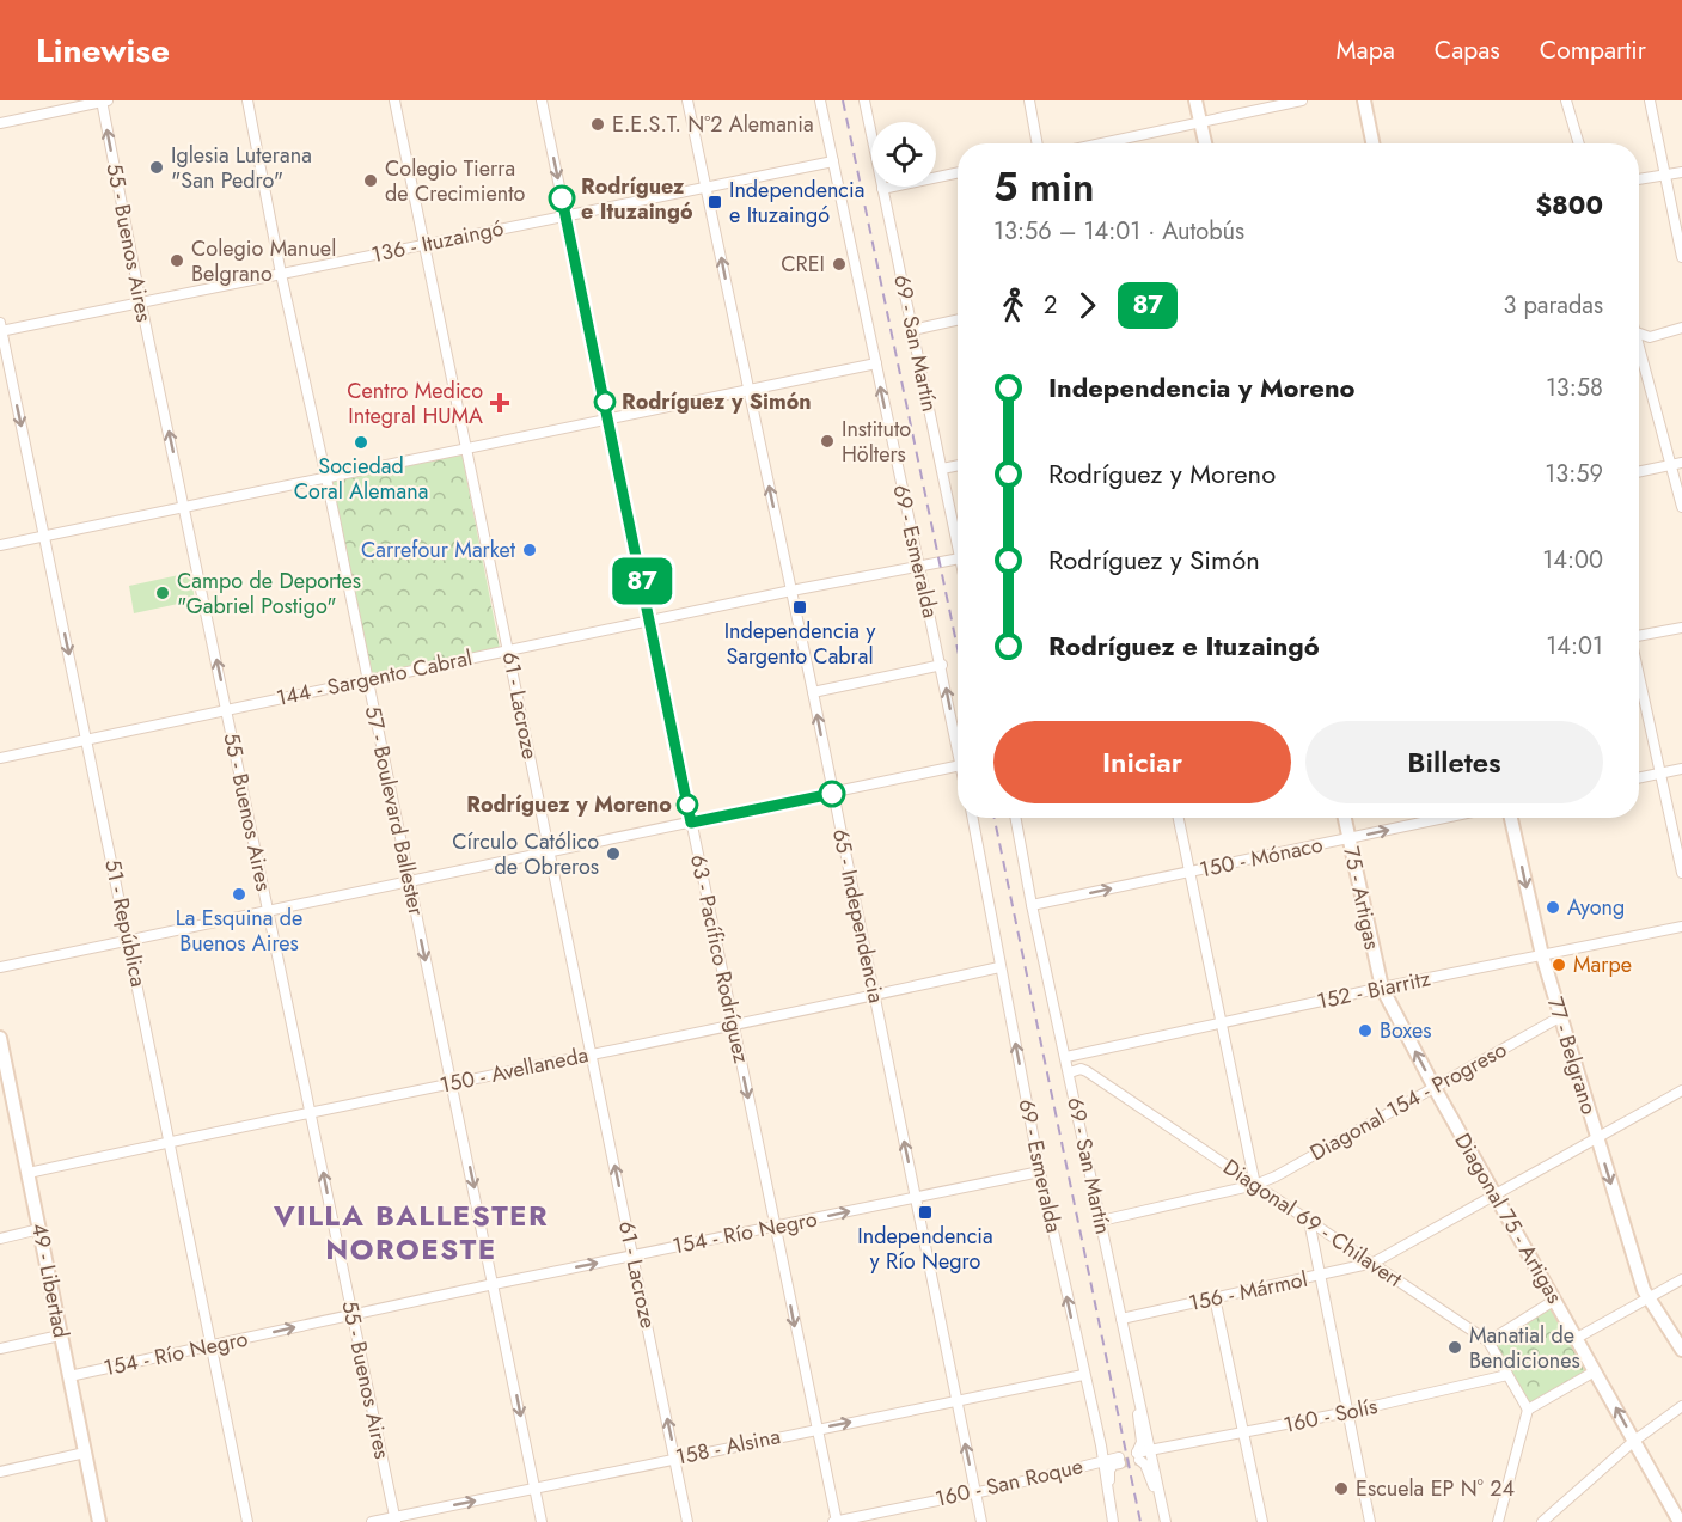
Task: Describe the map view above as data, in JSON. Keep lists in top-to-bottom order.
{
  "streets": {
    "street": [
      "136 - Ituzaingó",
      "55 - Buenos Aires",
      "69 - San Martín",
      "69 - Esmeralda",
      "144 - Sargento Cabral",
      "61 - Lacroze",
      "57 - Boulevard Ballester",
      "150 - Mónaco",
      "75 - Artigas",
      "65 - Independencia",
      "51 - República",
      "63 - Pacífico Rodríguez",
      "152 - Biarritz",
      "77 - Belgrano",
      "150 - Avellaneda",
      "Diagonal 154 - Progreso",
      "Diagonal 75 - Artigas",
      "Diagonal 69 - Chilavert",
      "154 - Río Negro",
      "49 - Libertad",
      "156 - Mármol",
      "160 - Solís",
      "158 - Alsina",
      "160 - San Roque"
    ]
  },
  "crossings": [
    ["136 - Ituzaingó", "55 - Buenos Aires"],
    ["136 - Ituzaingó", "69 - Esmeralda"],
    ["136 - Ituzaingó", "61 - Lacroze"],
    ["136 - Ituzaingó", "57 - Boulevard Ballester"],
    ["136 - Ituzaingó", "65 - Independencia"],
    ["136 - Ituzaingó", "51 - República"],
    ["136 - Ituzaingó", "63 - Pacífico Rodríguez"],
    ["55 - Buenos Aires", "144 - Sargento Cabral"],
    ["55 - Buenos Aires", "150 - Avellaneda"],
    ["55 - Buenos Aires", "154 - Río Negro"],
    ["55 - Buenos Aires", "158 - Alsina"],
    ["69 - San Martín", "150 - Mónaco"],
    ["69 - San Martín", "152 - Biarritz"],
    ["69 - San Martín", "Diagonal 154 - Progreso"],
    ["69 - San Martín", "Diagonal 69 - Chilavert"],
    ["69 - San Martín", "156 - Mármol"],
    ["69 - San Martín", "160 - Solís"],
    ["69 - Esmeralda", "144 - Sargento Cabral"],
    ["69 - Esmeralda", "150 - Avellaneda"],
    ["69 - Esmeralda", "154 - Río Negro"],
    ["69 - Esmeralda", "158 - Alsina"],
    ["69 - Esmeralda", "160 - San Roque"],
    ["144 - Sargento Cabral", "61 - Lacroze"],
    ["144 - Sargento Cabral", "57 - Boulevard Ballester"],
    ["144 - Sargento Cabral", "65 - Independencia"],
    ["144 - Sargento Cabral", "51 - República"],
    ["144 - Sargento Cabral", "63 - Pacífico Rodríguez"],
    ["61 - Lacroze", "150 - Avellaneda"],
    ["61 - Lacroze", "154 - Río Negro"],
    ["61 - Lacroze", "158 - Alsina"],
    ["57 - Boulevard Ballester", "150 - Avellaneda"],
    ["57 - Boulevard Ballester", "154 - Río Negro"],
    ["57 - Boulevard Ballester", "158 - Alsina"],
    ["150 - Mónaco", "75 - Artigas"],
    ["75 - Artigas", "152 - Biarritz"],
    ["75 - Artigas", "Diagonal 75 - Artigas"],
    ["65 - Independencia", "150 - Avellaneda"],
    ["65 - Independencia", "154 - Río Negro"],
    ["65 - Independencia", "158 - Alsina"],
    ["65 - Independencia", "160 - San Roque"],
    ["51 - República", "150 - Avellaneda"],
    ["51 - República", "154 - Río Negro"],
    ["63 - Pacífico Rodríguez", "150 - Avellaneda"],
    ["63 - Pacífico Rodríguez", "154 - Río Negro"],
    ["63 - Pacífico Rodríguez", "158 - Alsina"],
    ["63 - Pacífico Rodríguez", "160 - San Roque"],
    ["152 - Biarritz", "77 - Belgrano"],
    ["152 - Biarritz", "Diagonal 75 - Artigas"],
    ["77 - Belgrano", "Diagonal 154 - Progreso"],
    ["77 - Belgrano", "156 - Mármol"],
    ["150 - Avellaneda", "49 - Libertad"],
    ["Diagonal 154 - Progreso", "Diagonal 75 - Artigas"],
    ["Diagonal 154 - Progreso", "Diagonal 69 - Chilavert"],
    ["Diagonal 75 - Artigas", "156 - Mármol"],
    ["Diagonal 69 - Chilavert", "156 - Mármol"],
    ["Diagonal 69 - Chilavert", "160 - Solís"],
    ["154 - Río Negro", "49 - Libertad"]
  ],
  "one_way": [
    "55 - Buenos Aires",
    "69 - Esmeralda",
    "57 - Boulevard Ballester",
    "150 - Mónaco",
    "65 - Independencia",
    "63 - Pacífico Rodríguez",
    "77 - Belgrano",
    "154 - Río Negro",
    "158 - Alsina"
  ],
  "districts": ["VILLA BALLESTER NOROESTE"],
  "places": {
    "other": [
      "E.E.S.T. Nº2 Alemania",
      "Iglesia Luterana \"San Pedro\"",
      "Colegio Tierra de Crecimiento",
      "Rodríguez e Ituzaingó",
      "Colegio Manuel Belgrano",
      "CREI",
      "Rodríguez y Simón",
      "Instituto Hölters",
      "Sociedad Coral Alemana",
      "Carrefour Market",
      "Campo de Deportes \"Gabriel Postigo\"",
      "Rodríguez y Moreno",
      "Círculo Católico de Obreros",
      "La Esquina de Buenos Aires",
      "Ayong",
      "Marpe",
      "Boxes",
      "Manatial de Bendiciones",
      "Escuela EP N° 24"
    ],
    "transit": ["Independencia e Ituzaingó", "Independencia y Sargento Cabral", "Independencia y Río Negro"],
    "health": ["Centro Medico Integral HUMA"]
  },
  "lines": ["bus line 87"],
  "page": {
    "header": "Linewise",
    "nav": ["Mapa", "Capas", "Compartir"],
    "on_map": "87",
    "heading": ["5 min", "13:56 – 14:01 · Autobús", "$800"],
    "legs": ["2", "87", "3 paradas"],
    "list": [
      {
        "name": "Independencia y Moreno",
        "value": "13:58"
      },
      {
        "name": "Rodríguez y Moreno",
        "value": "13:59"
      },
      {
        "name": "Rodríguez y Simón",
        "value": "14:00"
      },
      {
        "name": "Rodríguez e Ituzaingó",
        "value": "14:01"
      }
    ],
    "buttons": ["Iniciar", "Billetes"]
  }
}
